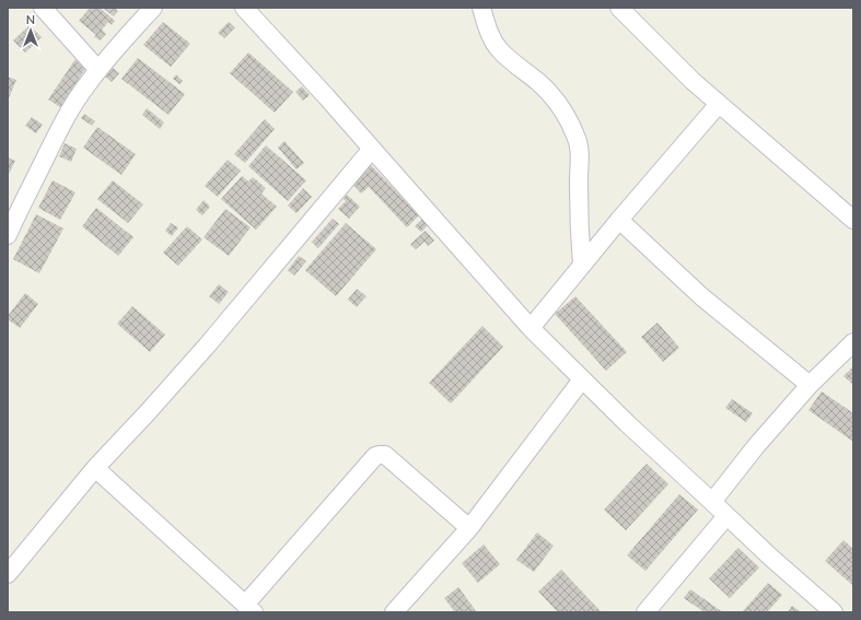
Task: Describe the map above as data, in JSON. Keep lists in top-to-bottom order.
{
  "north": "top"
}
